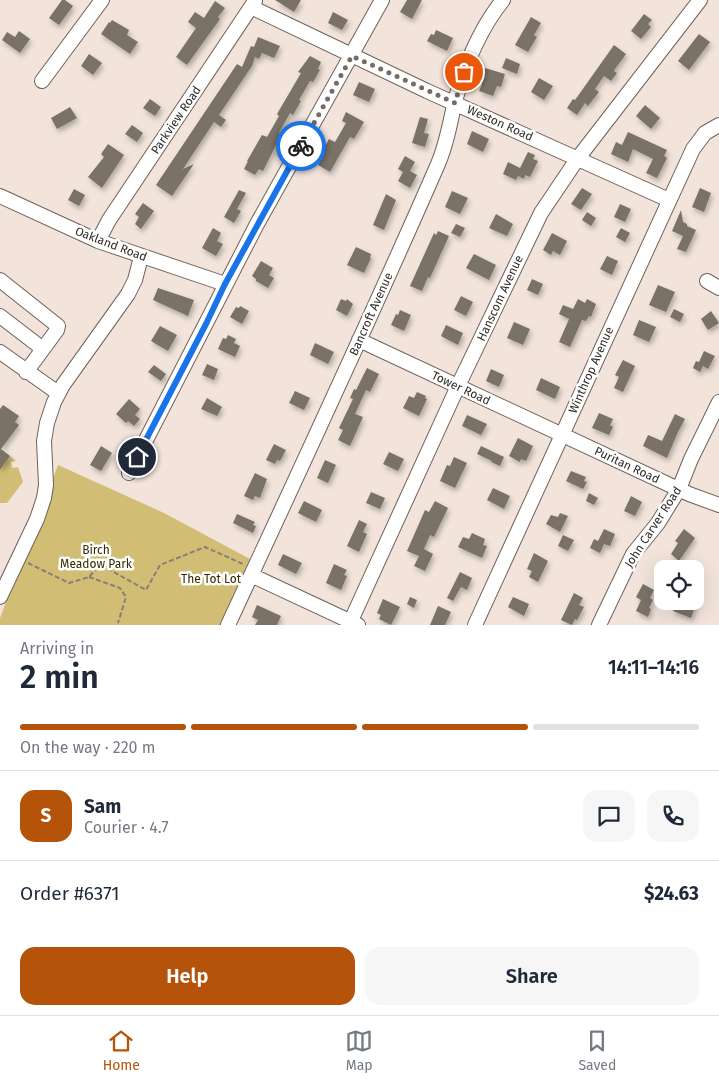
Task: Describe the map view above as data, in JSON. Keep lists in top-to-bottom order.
{
  "streets": {
    "street": [
      "Parkview Road",
      "Weston Road",
      "Oakland Road",
      "Hanscom Avenue",
      "Bancroft Avenue",
      "Winthrop Avenue",
      "Tower Road",
      "Puritan Road",
      "John Carver Road"
    ]
  },
  "crossings": [
    ["Parkview Road", "Weston Road"],
    ["Parkview Road", "Oakland Road"],
    ["Weston Road", "Hanscom Avenue"],
    ["Weston Road", "Bancroft Avenue"],
    ["Weston Road", "Winthrop Avenue"],
    ["Hanscom Avenue", "Tower Road"],
    ["Bancroft Avenue", "Tower Road"],
    ["Winthrop Avenue", "Tower Road"],
    ["Winthrop Avenue", "Puritan Road"],
    ["Tower Road", "Puritan Road"],
    ["Puritan Road", "John Carver Road"]
  ],
  "parks": ["Birch Meadow Park", "The Tot Lot"],
  "page": {
    "heading": ["2 min", "Arriving in", "14:11–14:16"],
    "panel": [
      "Sam",
      "Courier · 4.7",
      "Order #6371",
      "$24.63"
    ],
    "bar": "On the way · 220 m",
    "round": "S",
    "buttons": ["Help", "Share"],
    "tabs": ["Home", "Map", "Saved"]
  }
}
